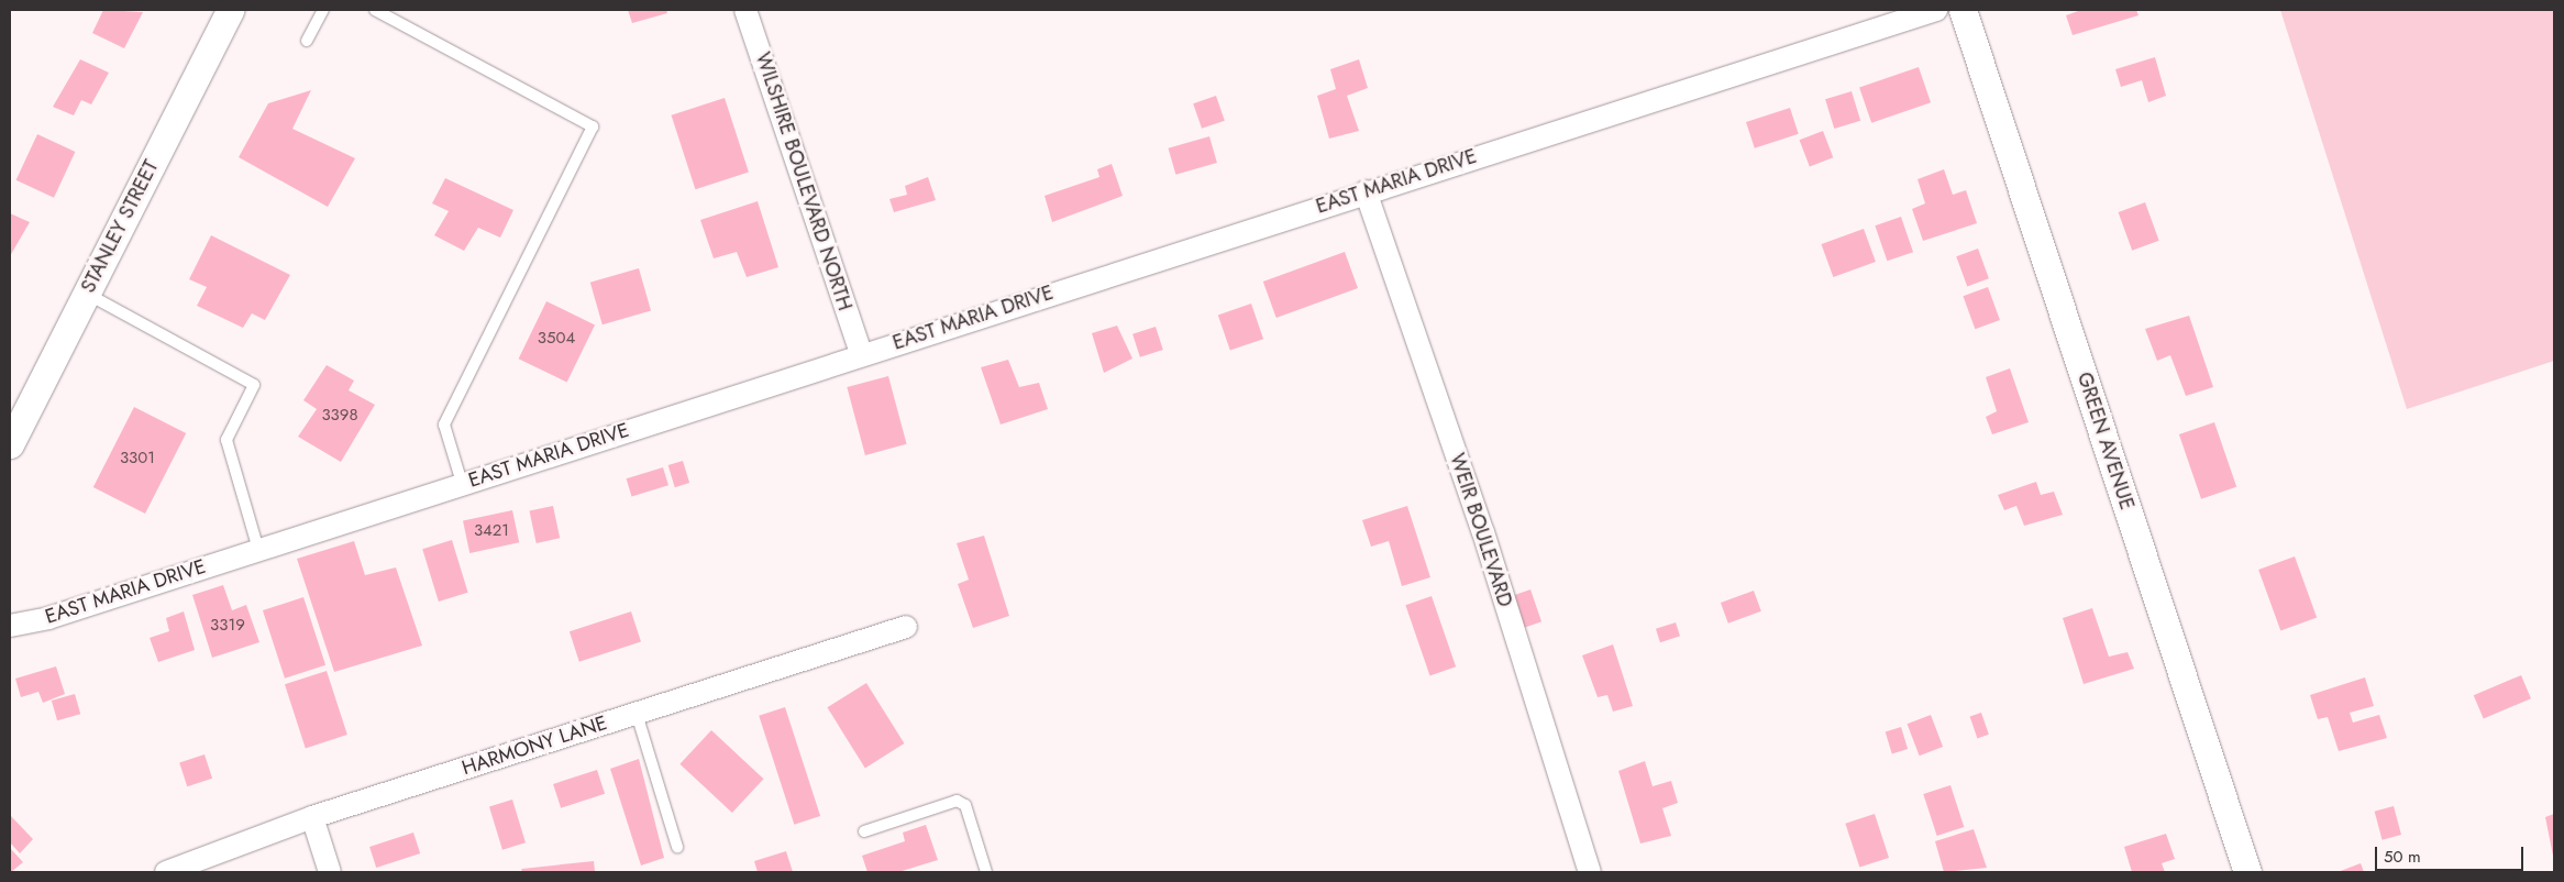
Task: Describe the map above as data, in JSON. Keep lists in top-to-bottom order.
{
  "streets": {
    "street": [
      "WILSHIRE BOULEVARD NORTH",
      "EAST MARIA DRIVE",
      "STANLEY STREET",
      "GREEN AVENUE",
      "WEIR BOULEVARD",
      "HARMONY LANE"
    ]
  },
  "crossings": [
    ["WILSHIRE BOULEVARD NORTH", "EAST MARIA DRIVE"],
    ["EAST MARIA DRIVE", "WEIR BOULEVARD"]
  ],
  "house_numbers": [
    "3504",
    "3398",
    "3301",
    "3421",
    "3319"
  ],
  "scale_bar": "50 m"
}
